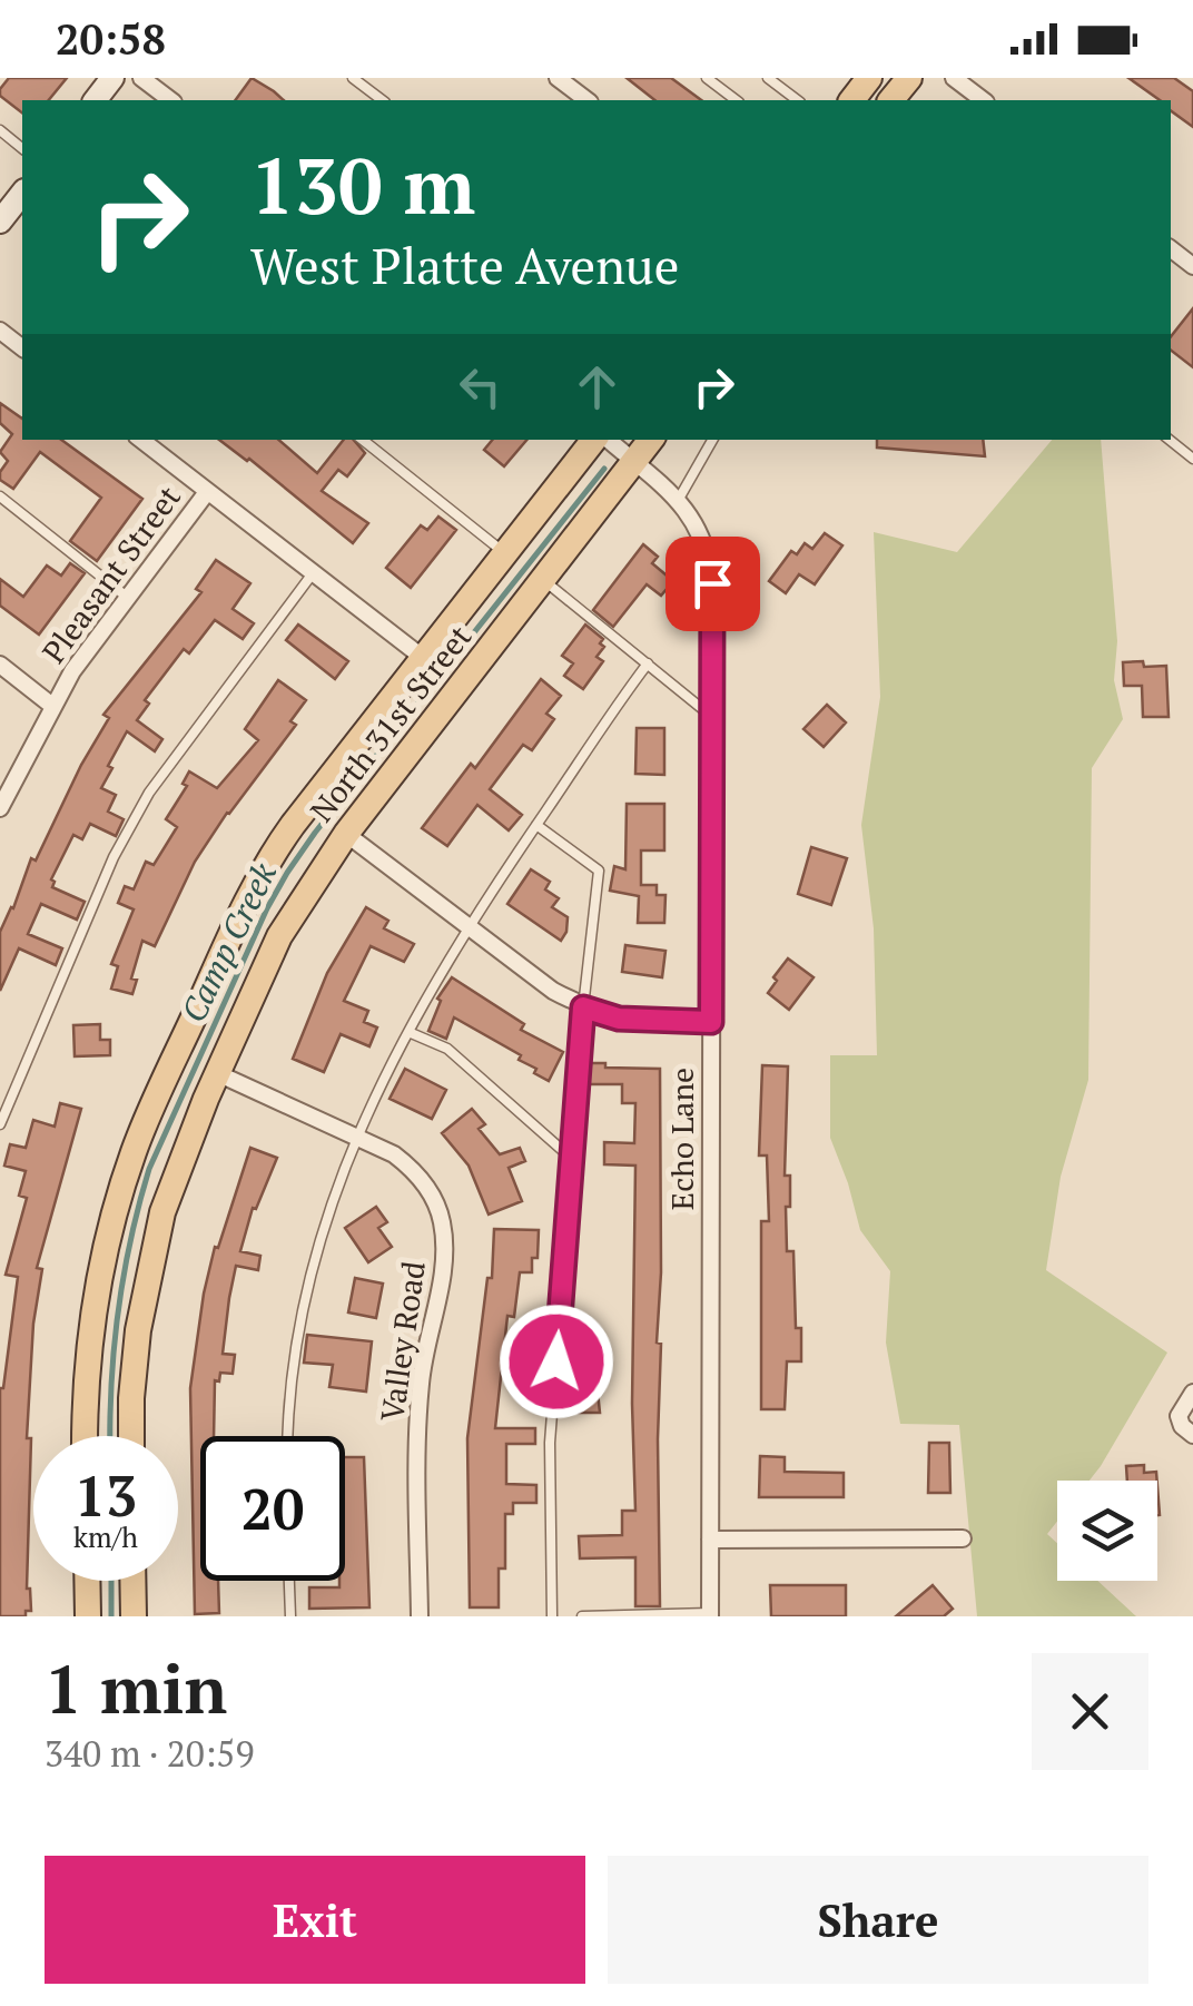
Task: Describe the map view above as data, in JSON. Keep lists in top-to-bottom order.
{
  "streets": {
    "main road": ["North 31st Street"],
    "street": ["Pleasant Street", "Echo Lane", "Valley Road"]
  },
  "crossings": [
    ["North 31st Street", "Echo Lane"],
    ["North 31st Street", "Valley Road"]
  ],
  "water": ["Camp Creek"],
  "page": {
    "status": "20:58",
    "turn": ["130 m", "West Platte Avenue"],
    "speed": "13 km/h",
    "limit": "20",
    "heading": ["1 min", "340 m · 20:59"],
    "buttons": ["Exit", "Share"]
  }
}
